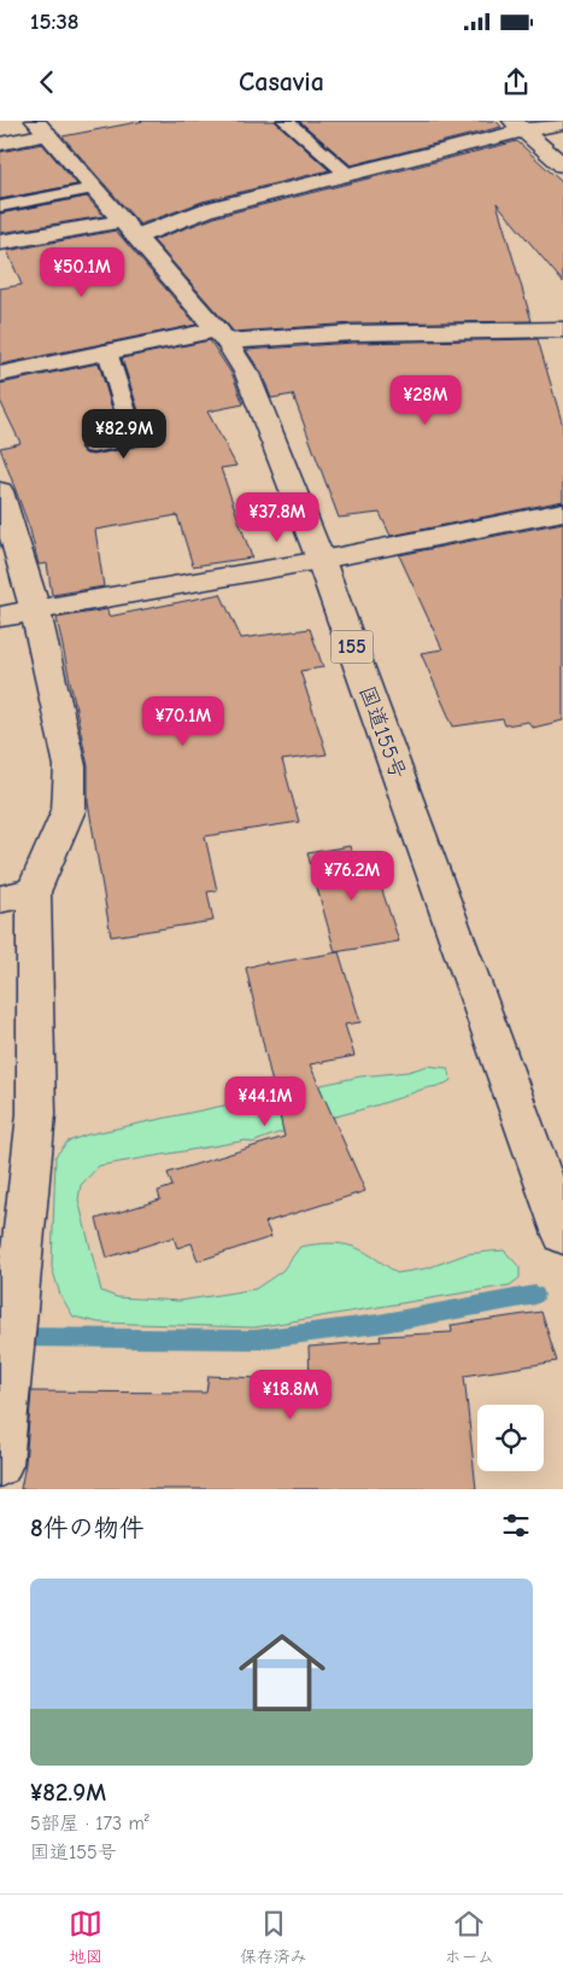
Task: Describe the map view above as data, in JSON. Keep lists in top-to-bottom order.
{
  "streets": {
    "main road": ["155", "国道155号"]
  },
  "page": {
    "status": "15:38",
    "header": "Casavia",
    "price": [
      "¥50.1M",
      "¥28M",
      "¥82.9M",
      "¥37.8M",
      "¥70.1M",
      "¥76.2M",
      "¥44.1M",
      "¥18.8M"
    ],
    "heading": "8件の物件",
    "list": [
      {
        "name": "¥82.9M",
        "note": "5部屋 · 173 m² · 国道155号"
      }
    ],
    "tabs": ["地図", "保存済み", "ホーム"]
  }
}
